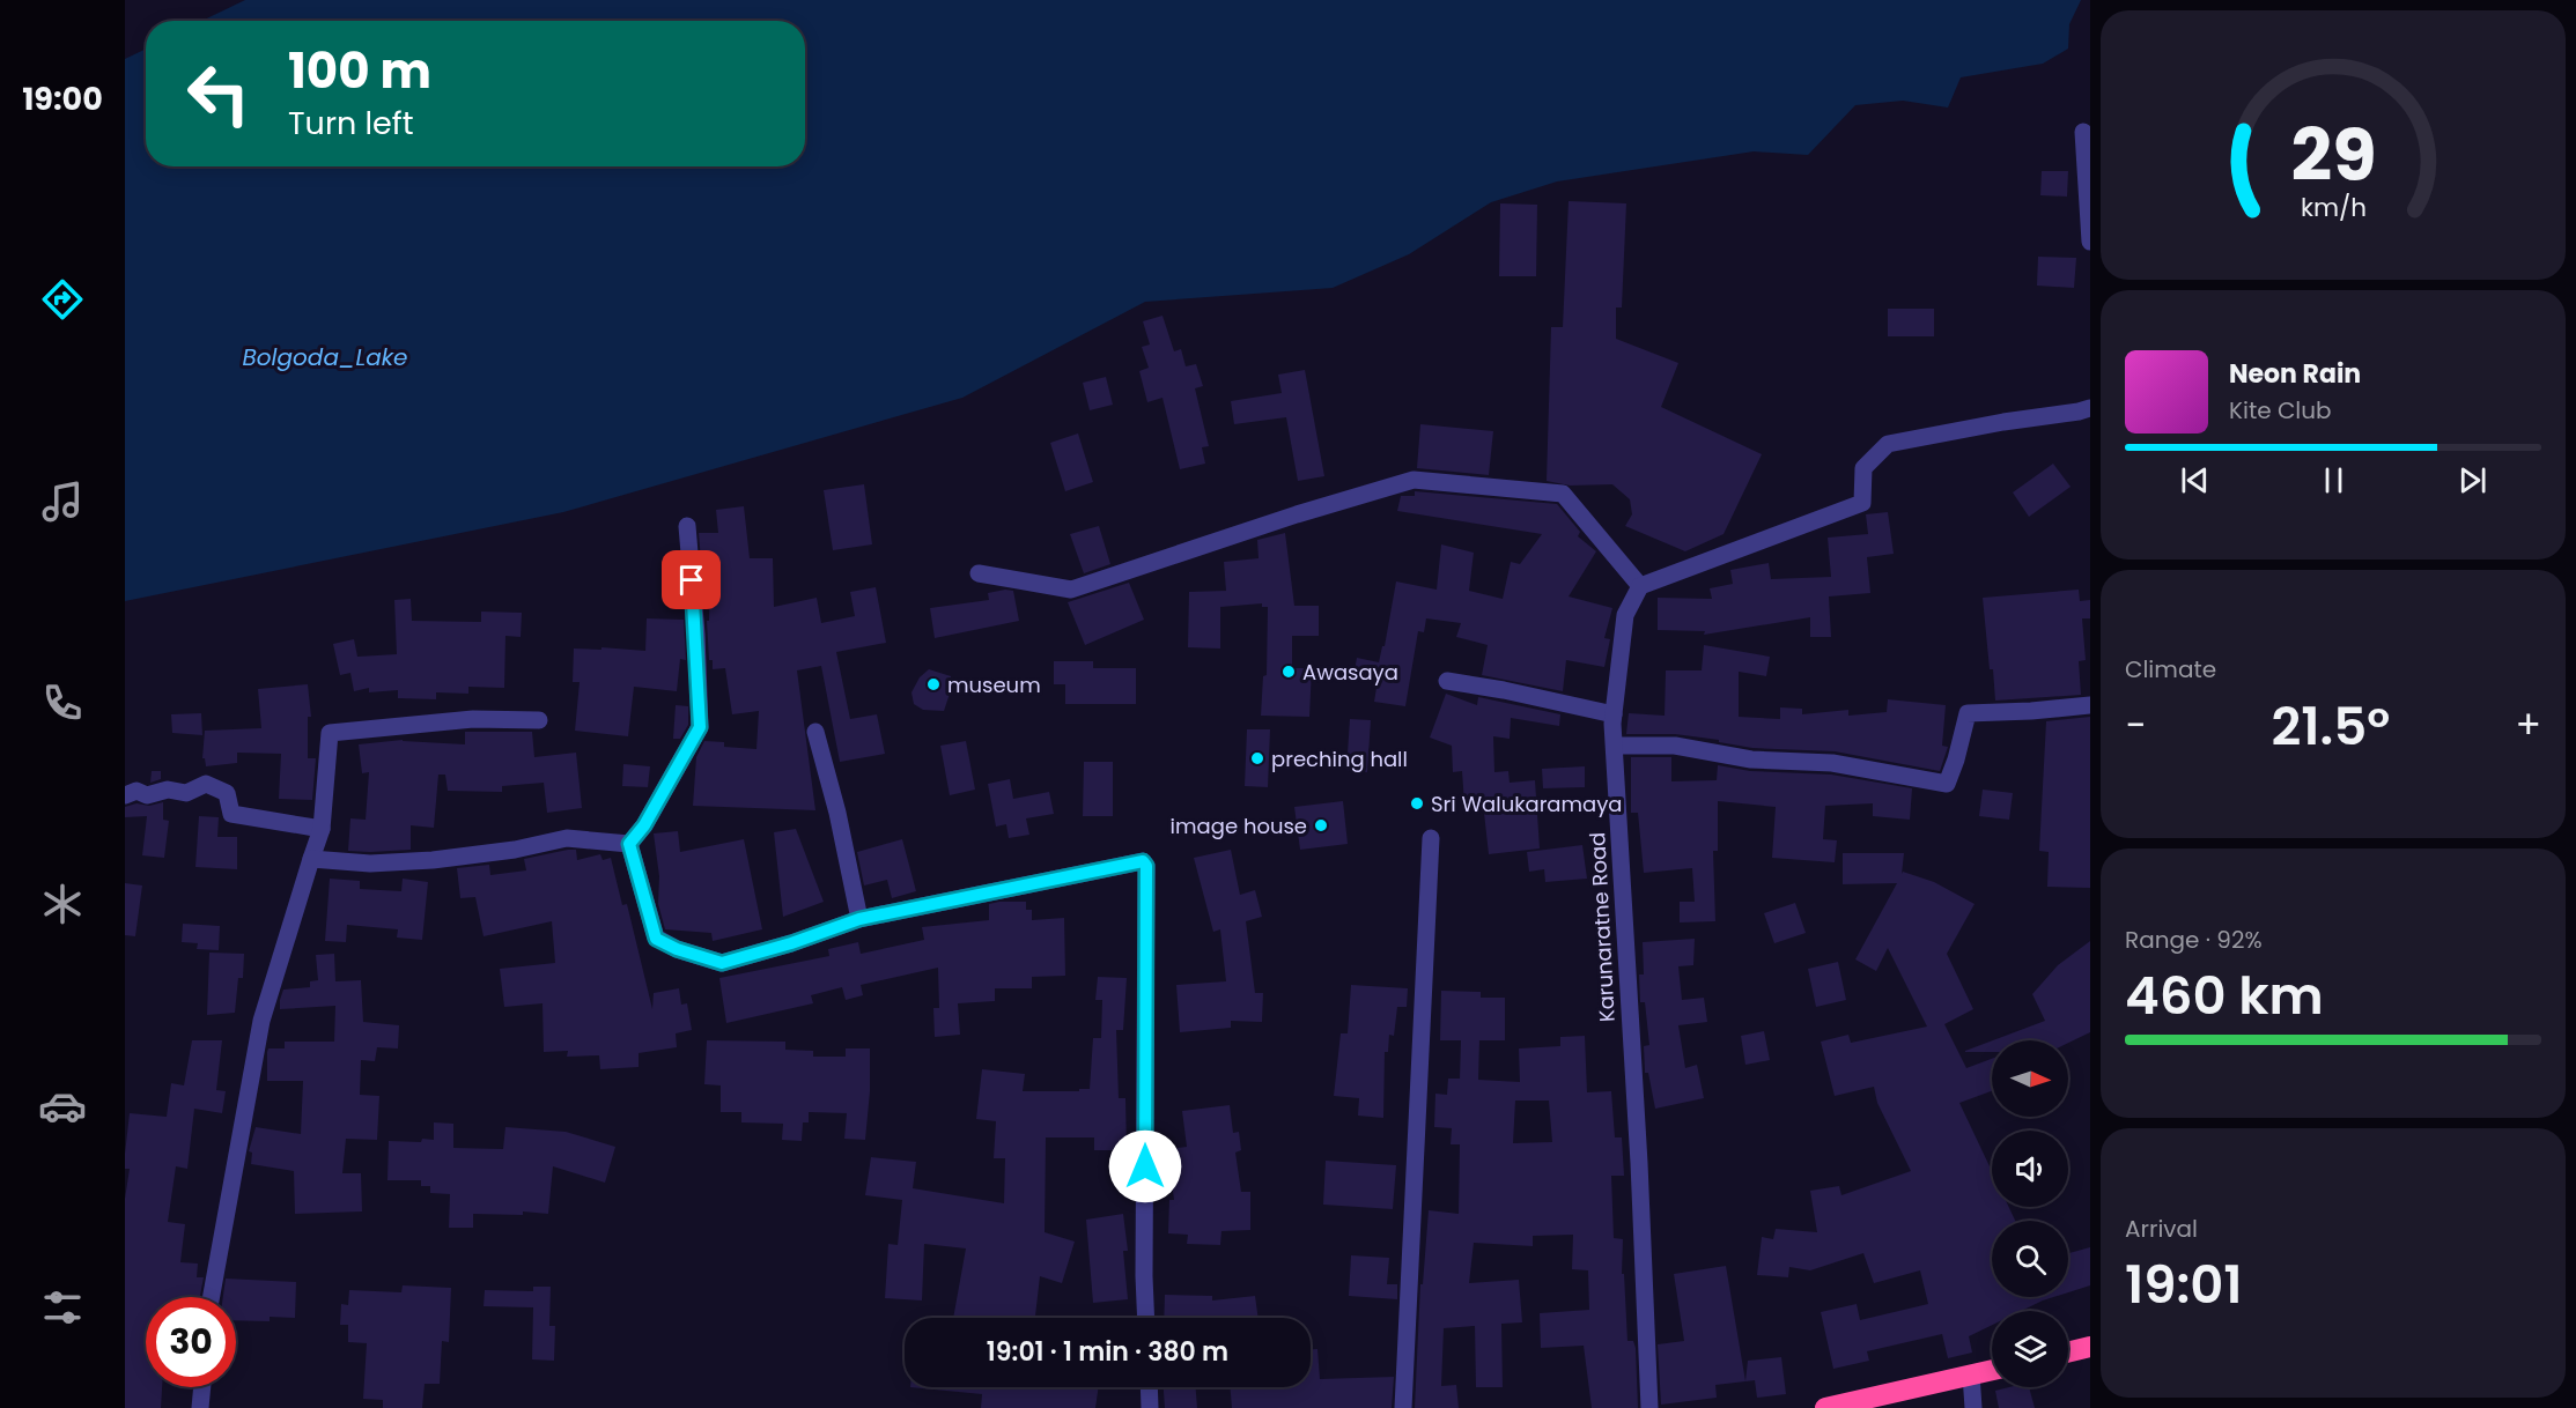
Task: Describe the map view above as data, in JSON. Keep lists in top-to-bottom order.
{
  "streets": {
    "street": ["Karunaratne Road"]
  },
  "water": ["Bolgoda_Lake"],
  "places": [
    "Awasaya",
    "museum",
    "preching hall",
    "Sri Walukaramaya",
    "image house"
  ],
  "north": "right",
  "page": {
    "tabs": "19:00",
    "turn": ["100 m", "Turn left"],
    "song": ["Neon Rain", "Kite Club"],
    "tile": [
      "Climate",
      ["Range · 92%", "460 km"],
      ["Arrival", "19:01"]
    ],
    "heat": ["−", "21.5°", "+"],
    "limit": "30",
    "trip": "19:01 · 1 min · 380 m",
    "gauge": ["29", "km/h"]
  }
}
